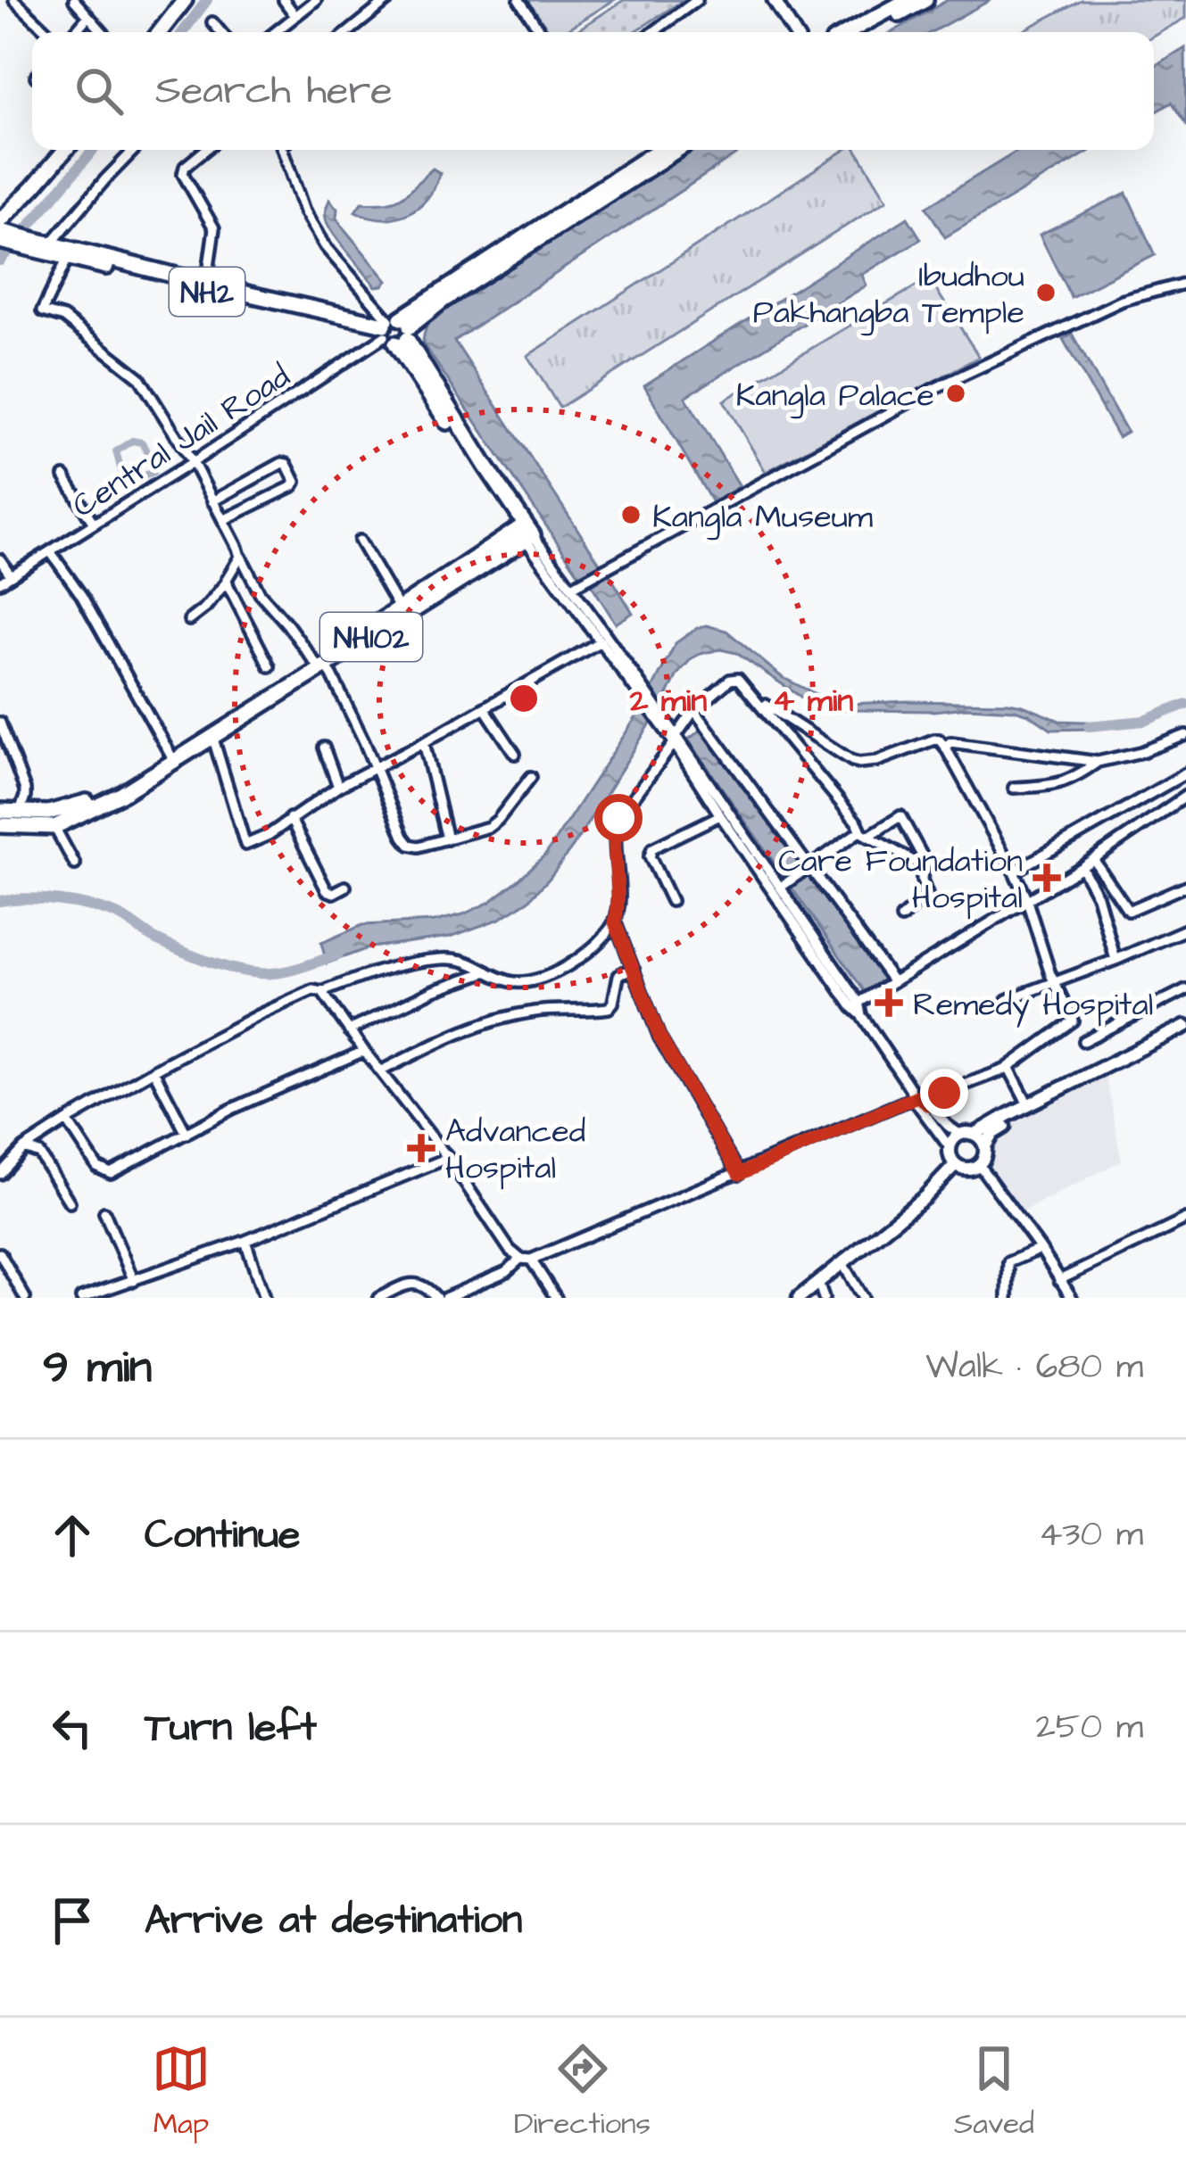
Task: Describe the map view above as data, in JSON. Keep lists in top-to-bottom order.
{
  "streets": {
    "highway": ["NH2", "NH102"],
    "street": ["Central Jail Road"]
  },
  "crossings": [
    ["NH2", "Central Jail Road"]
  ],
  "places": {
    "other": ["Ibudhou Pakhangba Temple", "Kangla Palace", "Kangla Museum"],
    "health": ["Care Foundation Hospital", "Remedy Hospital", "Advanced Hospital"]
  },
  "page": {
    "search": "Search here",
    "heading": ["9 min", "Walk · 680 m"],
    "list": [
      ["Continue", "430 m"],
      ["Turn left", "250 m"],
      "Arrive at destination"
    ],
    "nav": ["Map", "Directions", "Saved"]
  },
  "rings": ["2 min", "4 min"]
}
